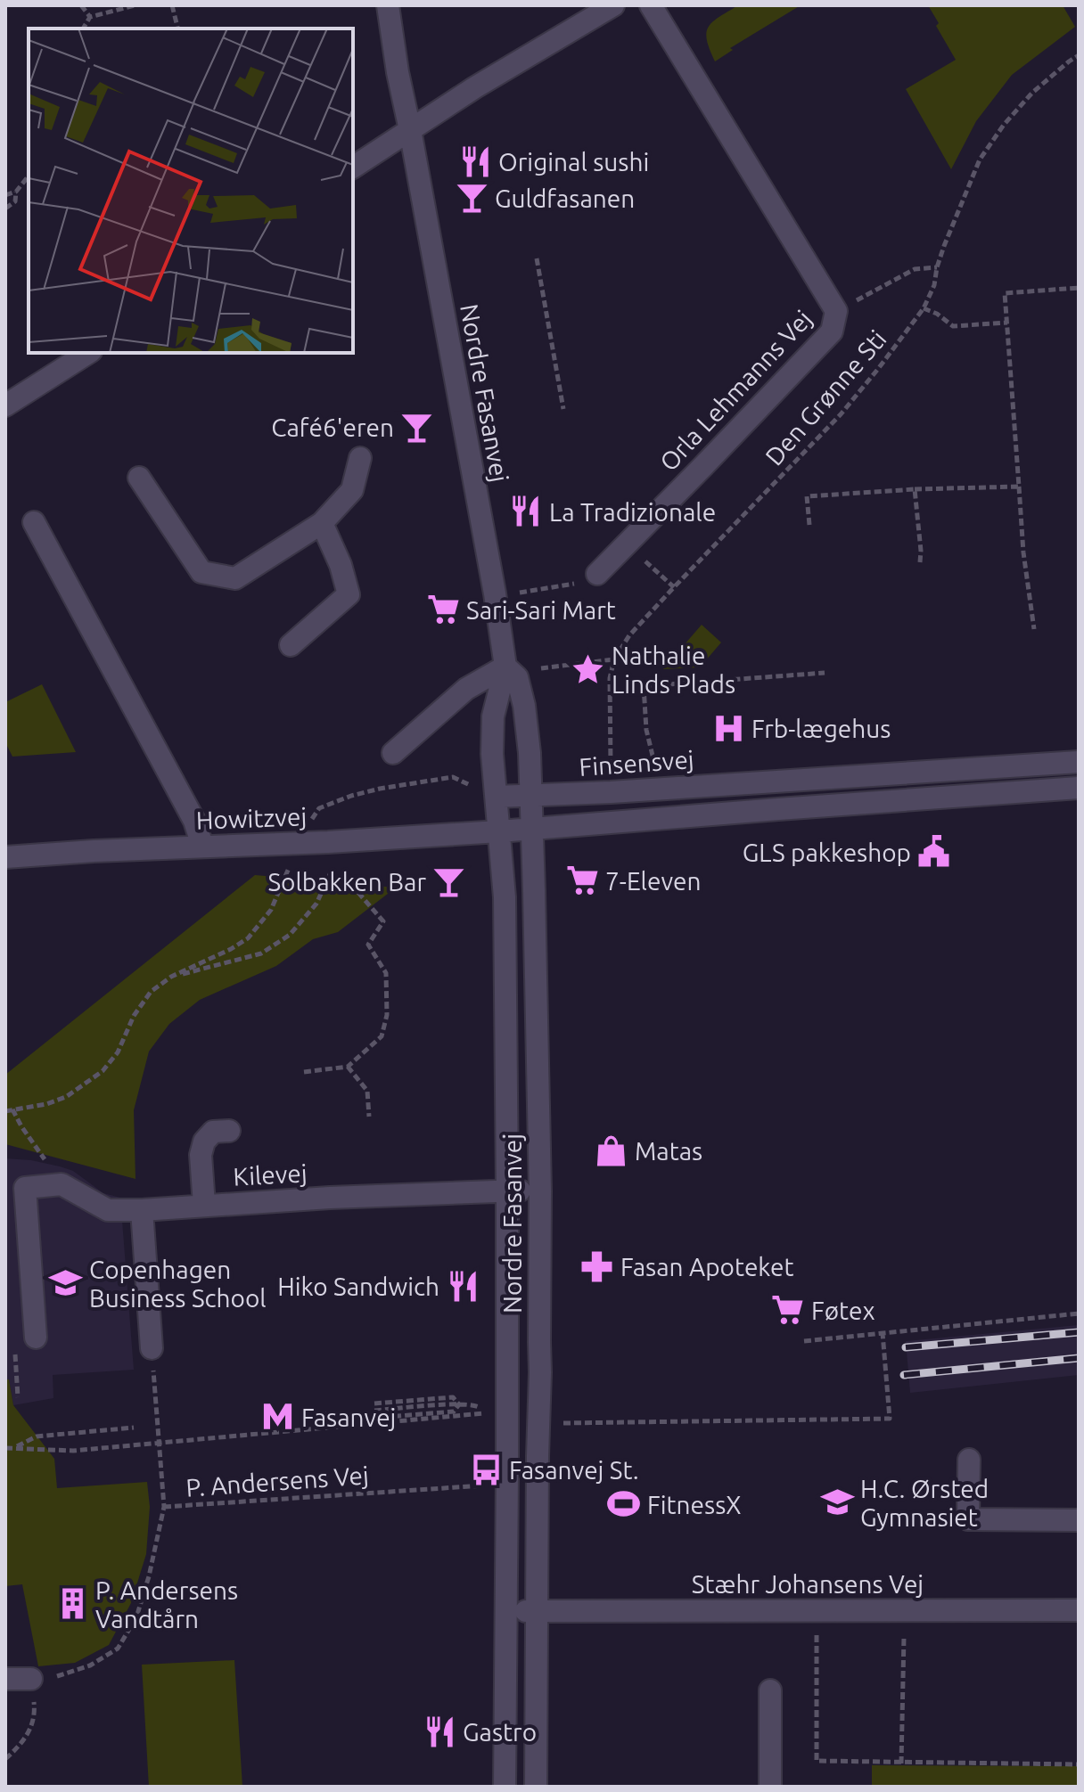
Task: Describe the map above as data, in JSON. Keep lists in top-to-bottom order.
{
  "streets": {
    "street": [
      "Orla Lehmanns Vej",
      "Nordre Fasanvej",
      "Finsensvej",
      "Howitzvej",
      "Kilevej",
      "Stæhr Johansens Vej"
    ],
    "path": ["Den Grønne Sti", "P. Andersens Vej"]
  },
  "crossings": [
    ["Nordre Fasanvej", "Finsensvej"],
    ["Nordre Fasanvej", "Howitzvej"],
    ["Nordre Fasanvej", "Kilevej"],
    ["Nordre Fasanvej", "P. Andersens Vej"],
    ["Nordre Fasanvej", "Stæhr Johansens Vej"]
  ],
  "places": {
    "restaurant": [
      "Original sushi",
      "La Tradizionale",
      "Hiko Sandwich",
      "Gastro"
    ],
    "bar": ["Guldfasanen", "Café6'eren", "Solbakken Bar"],
    "supermarket": ["Sari-Sari Mart", "7-Eleven", "Føtex"],
    "place": ["Nathalie Linds Plads"],
    "hospital": ["Frb-lægehus"],
    "public building": ["GLS pakkeshop"],
    "shop": ["Matas"],
    "pharmacy": ["Fasan Apoteket"],
    "school or university": ["Copenhagen Business School", "H.C. Ørsted Gymnasiet"],
    "metro station": ["Fasanvej"],
    "bus stop": ["Fasanvej St."],
    "sports": ["FitnessX"],
    "building": ["P. Andersens Vandtårn"]
  }
}
